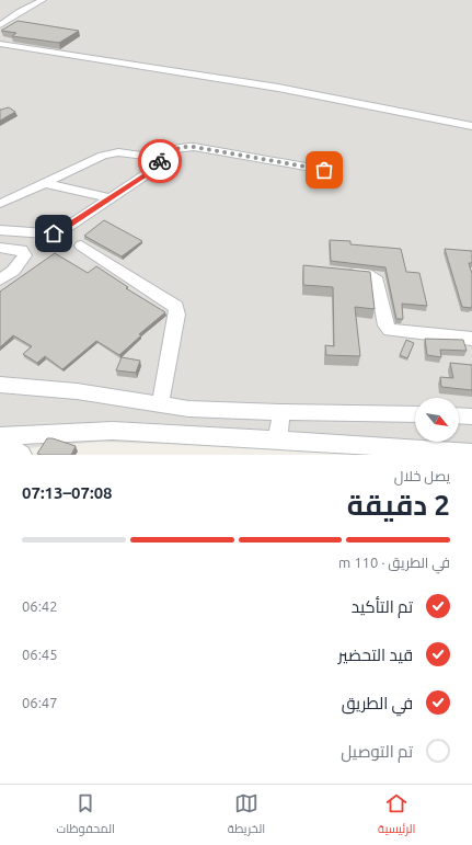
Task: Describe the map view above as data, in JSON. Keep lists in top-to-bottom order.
{
  "north": "bottom right",
  "page": {
    "heading": ["2 دقيقة", "يصل خلال", "07:08–07:13"],
    "bar": "في الطريق · 110 m",
    "list": [
      ["تم التأكيد", "06:42"],
      ["قيد التحضير", "06:45"],
      ["في الطريق", "06:47"],
      "تم التوصيل"
    ],
    "tabs": ["الرئيسية", "الخريطة", "المحفوظات"]
  }
}
